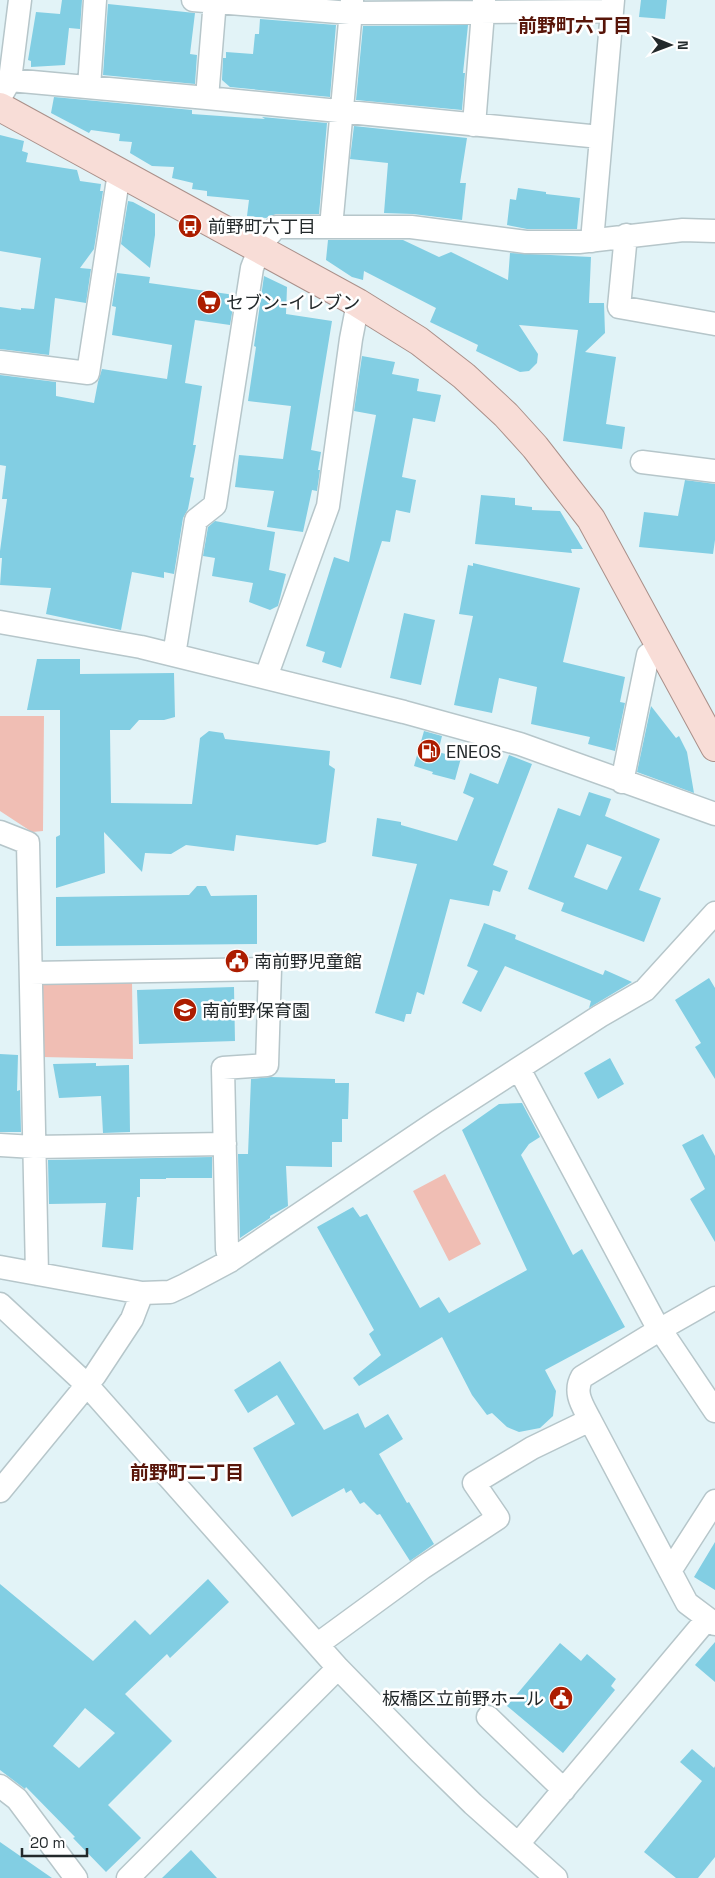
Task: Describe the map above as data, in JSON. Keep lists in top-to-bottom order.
{
  "districts": ["前野町六丁目", "前野町二丁目"],
  "places": {
    "bus stop": ["前野町六丁目"],
    "supermarket": ["セブン-イレブン"],
    "fuel station": ["ENEOS"],
    "public building": ["南前野児童館", "板橋区立前野ホール"],
    "school or university": ["南前野保育園"]
  },
  "scale_bar": "20 m",
  "north": "right"
}
